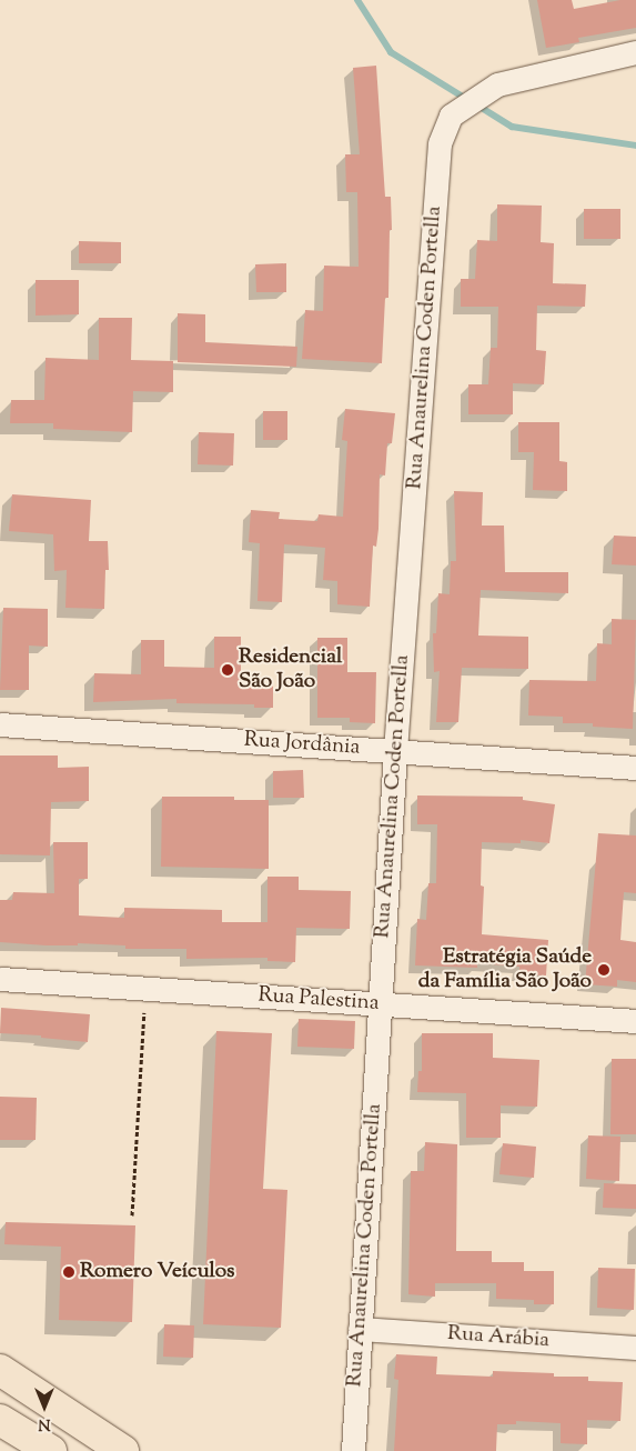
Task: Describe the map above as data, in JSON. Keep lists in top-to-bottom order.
{
  "streets": {
    "street": [
      "Rua Anaurelina Coden Portella",
      "Rua Jordânia",
      "Rua Palestina",
      "Rua Arábia"
    ]
  },
  "crossings": [
    ["Rua Anaurelina Coden Portella", "Rua Jordânia"],
    ["Rua Anaurelina Coden Portella", "Rua Palestina"],
    ["Rua Anaurelina Coden Portella", "Rua Arábia"]
  ],
  "places": ["Residencial São João", "Estratégia Saúde da Família São João", "Romero Veículos"],
  "north": "bottom"
}
